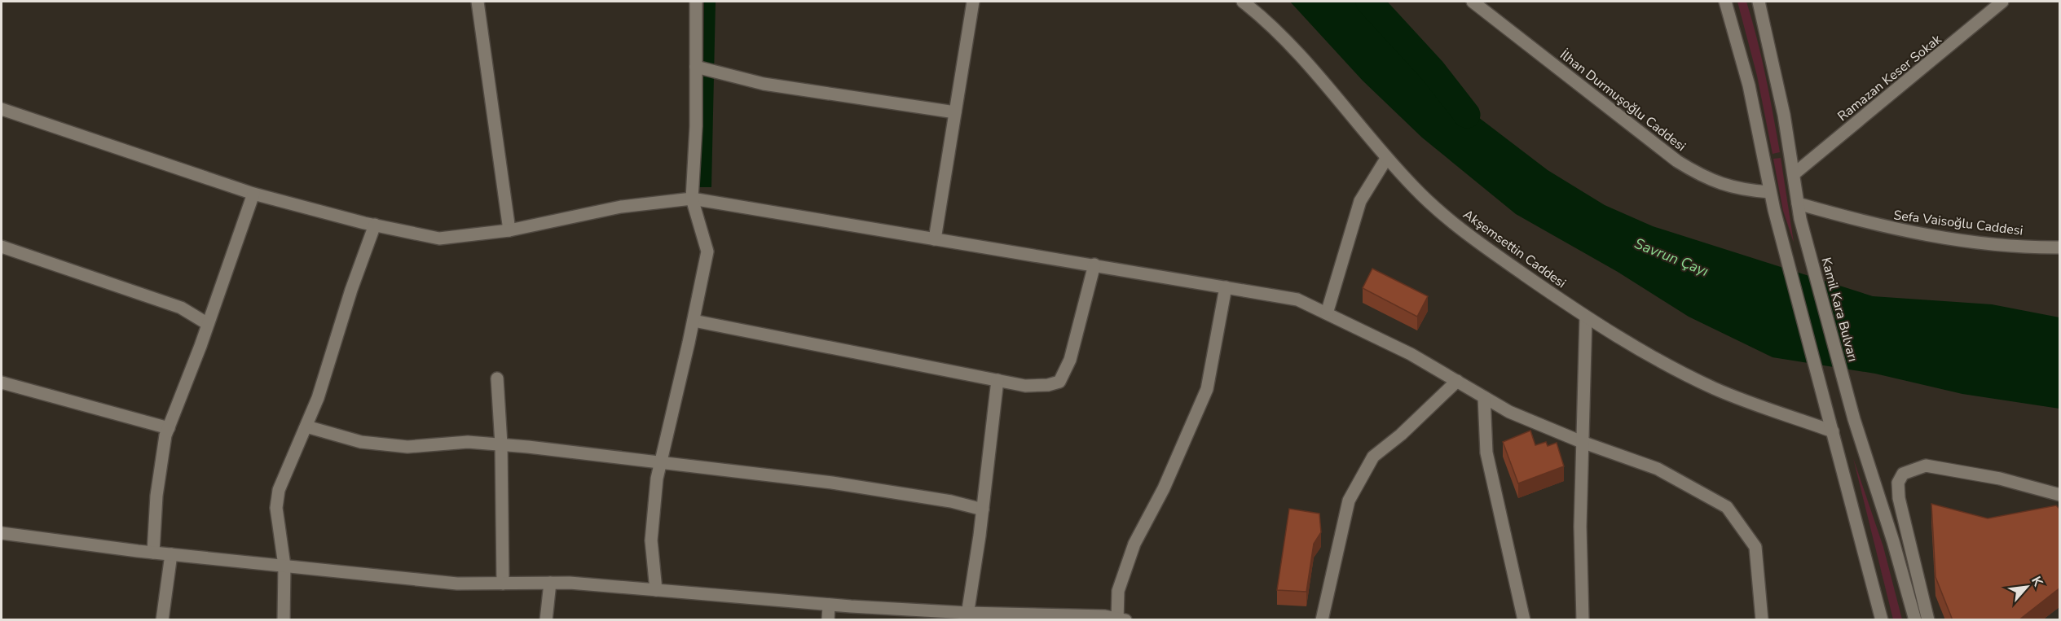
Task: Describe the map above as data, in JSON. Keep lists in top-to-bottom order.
{
  "streets": {
    "street": [
      "Ramazan Keser Sokak",
      "İlhan Durmuşoğlu Caddesi",
      "Sefa Vaisoğlu Caddesi",
      "Akşemsettin Caddesi",
      "Kamil Kara Bulvarı"
    ]
  },
  "crossings": [
    ["Ramazan Keser Sokak", "Kamil Kara Bulvarı"],
    ["Sefa Vaisoğlu Caddesi", "Kamil Kara Bulvarı"]
  ],
  "water": ["Savrun Çayı"],
  "north": "top right"
}
